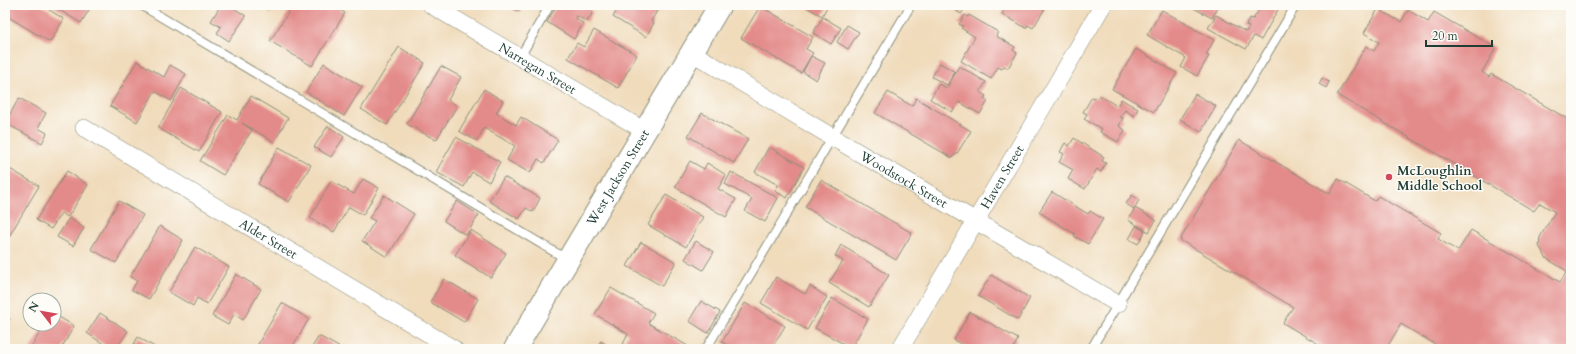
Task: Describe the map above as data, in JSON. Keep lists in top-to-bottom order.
{
  "streets": {
    "street": [
      "Narregan Street",
      "West Jackson Street",
      "Haven Street",
      "Woodstock Street",
      "Alder Street"
    ]
  },
  "crossings": [
    ["Narregan Street", "West Jackson Street"],
    ["West Jackson Street", "Woodstock Street"],
    ["Haven Street", "Woodstock Street"]
  ],
  "places": ["McLoughlin Middle School"],
  "scale_bar": "20 m",
  "north": "top left"
}
